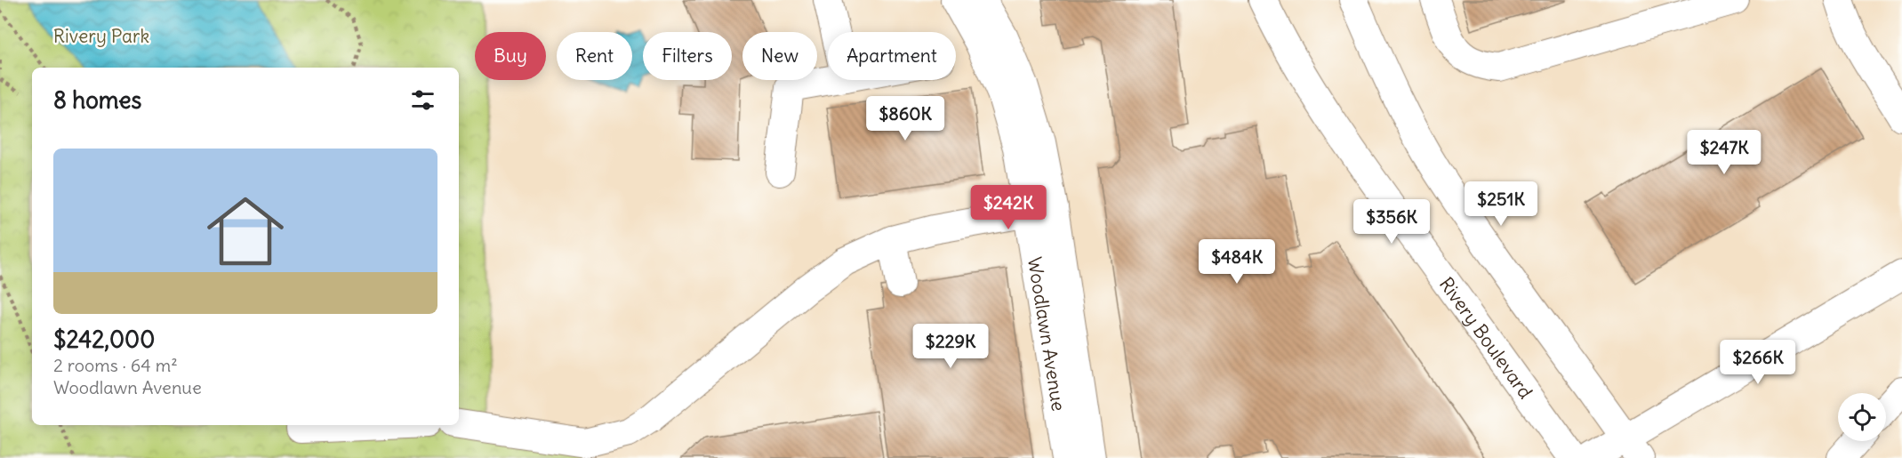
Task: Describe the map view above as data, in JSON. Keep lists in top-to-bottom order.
{
  "streets": {
    "street": ["Woodlawn Avenue", "Rivery Boulevard"]
  },
  "parks": ["Rivery Park"],
  "page": {
    "chip": [
      "Buy",
      "Rent",
      "Filters",
      "New",
      "Apartment"
    ],
    "heading": "8 homes",
    "price": [
      "$860K",
      "$247K",
      "$251K",
      "$242K",
      "$356K",
      "$484K",
      "$229K",
      "$266K"
    ],
    "list": [
      {
        "name": "$242,000",
        "note": "2 rooms · 64 m² · Woodlawn Avenue"
      }
    ]
  }
}
